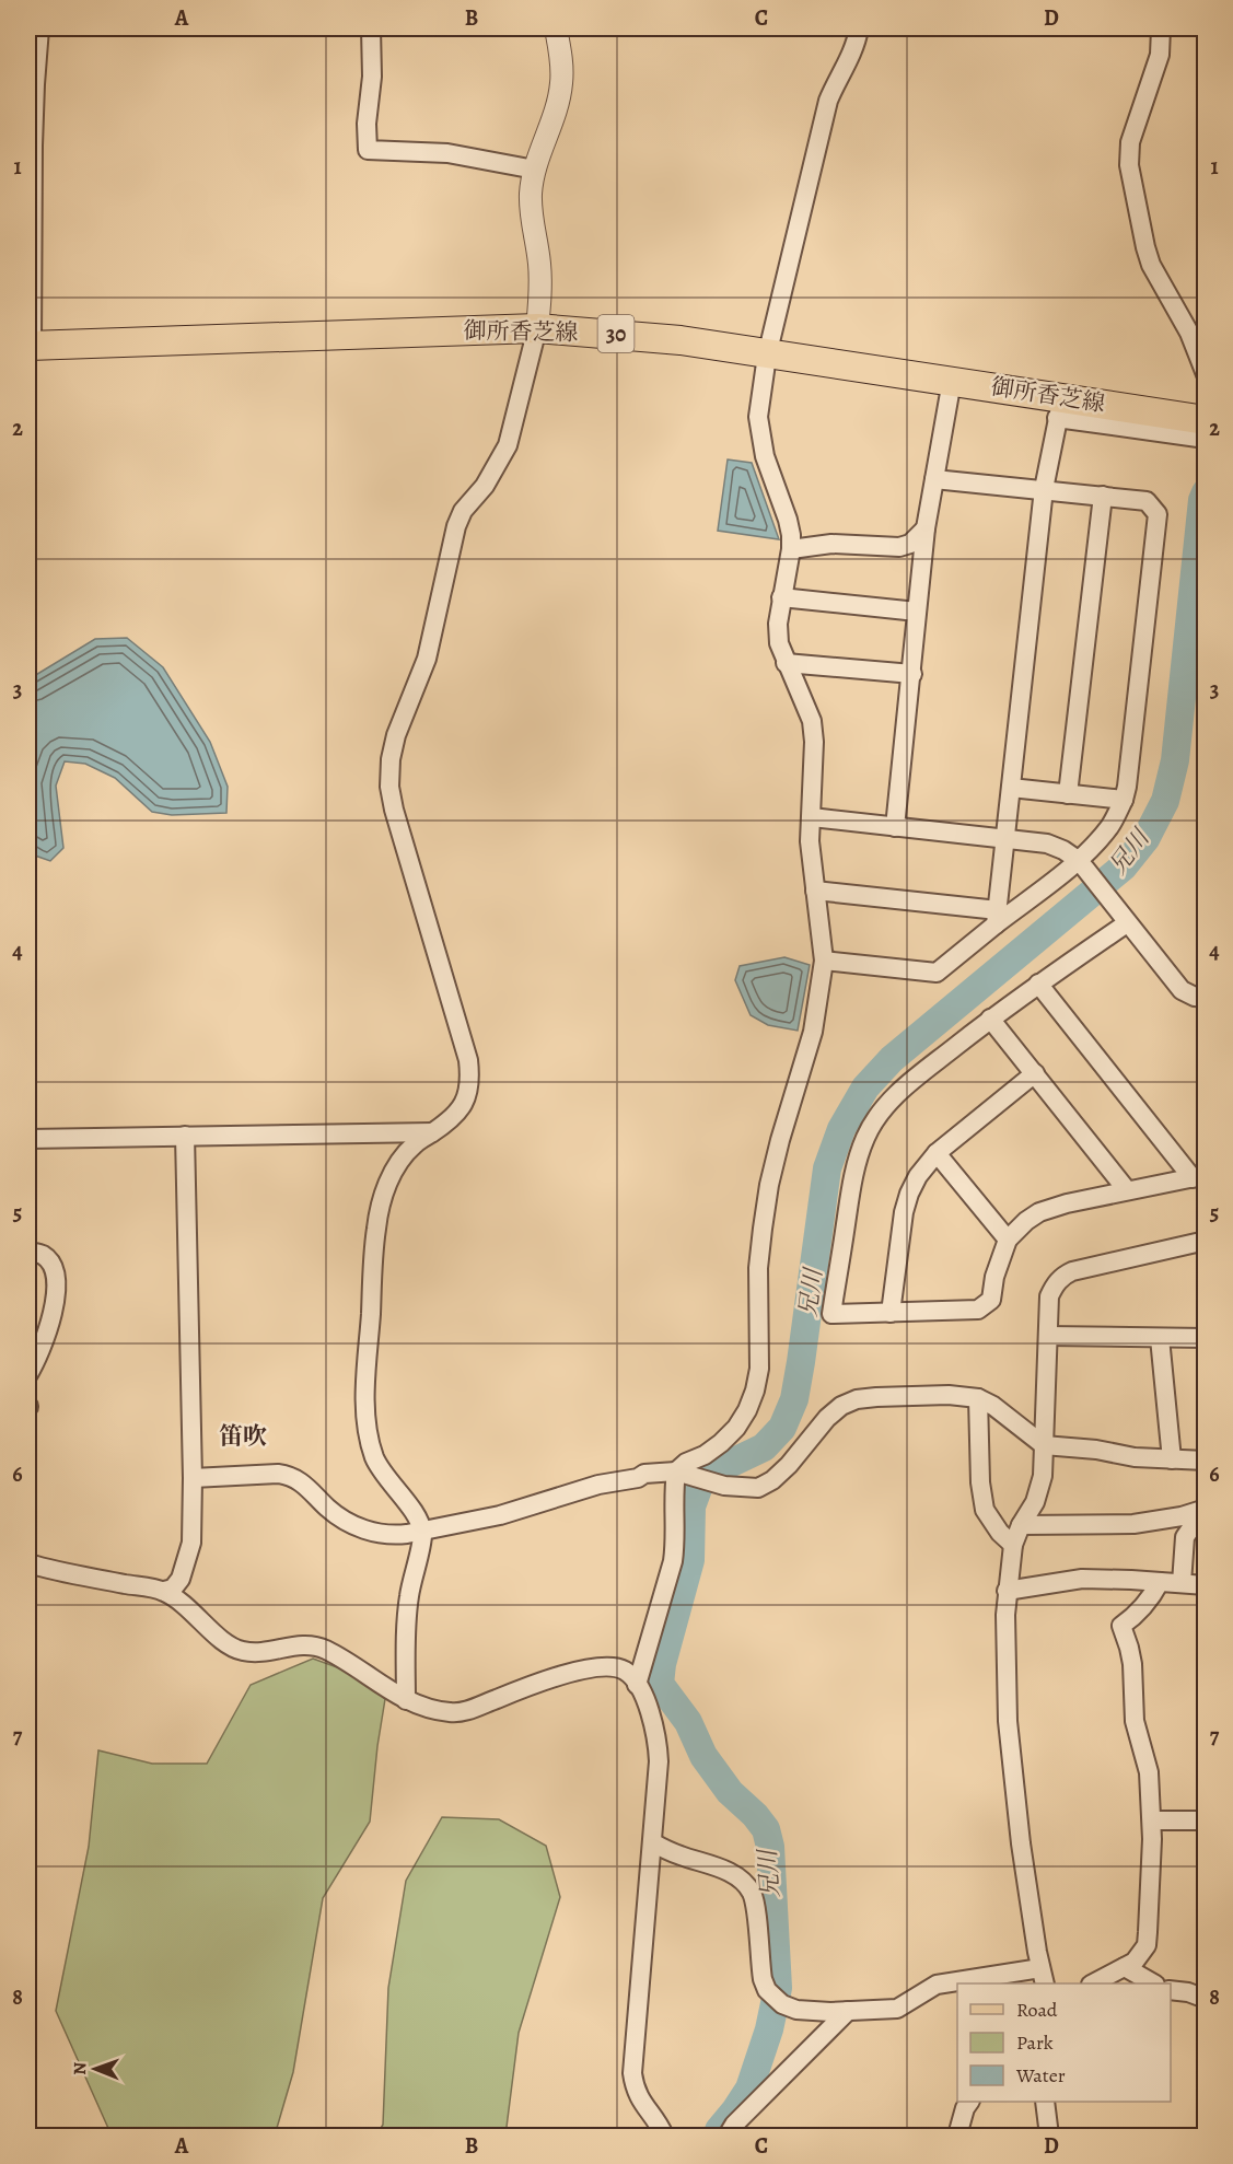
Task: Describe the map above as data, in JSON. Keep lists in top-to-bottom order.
{
  "streets": {
    "main road": ["御所香芝線", "30"]
  },
  "districts": ["笛吹"],
  "water": ["兄川"],
  "legend": ["Road", "Park", "Water"],
  "north": "left",
  "grid": {
    "columns": [
      "A",
      "B",
      "C",
      "D"
    ],
    "rows": [
      "1",
      "2",
      "3",
      "4",
      "5",
      "6",
      "7",
      "8"
    ]
  }
}
